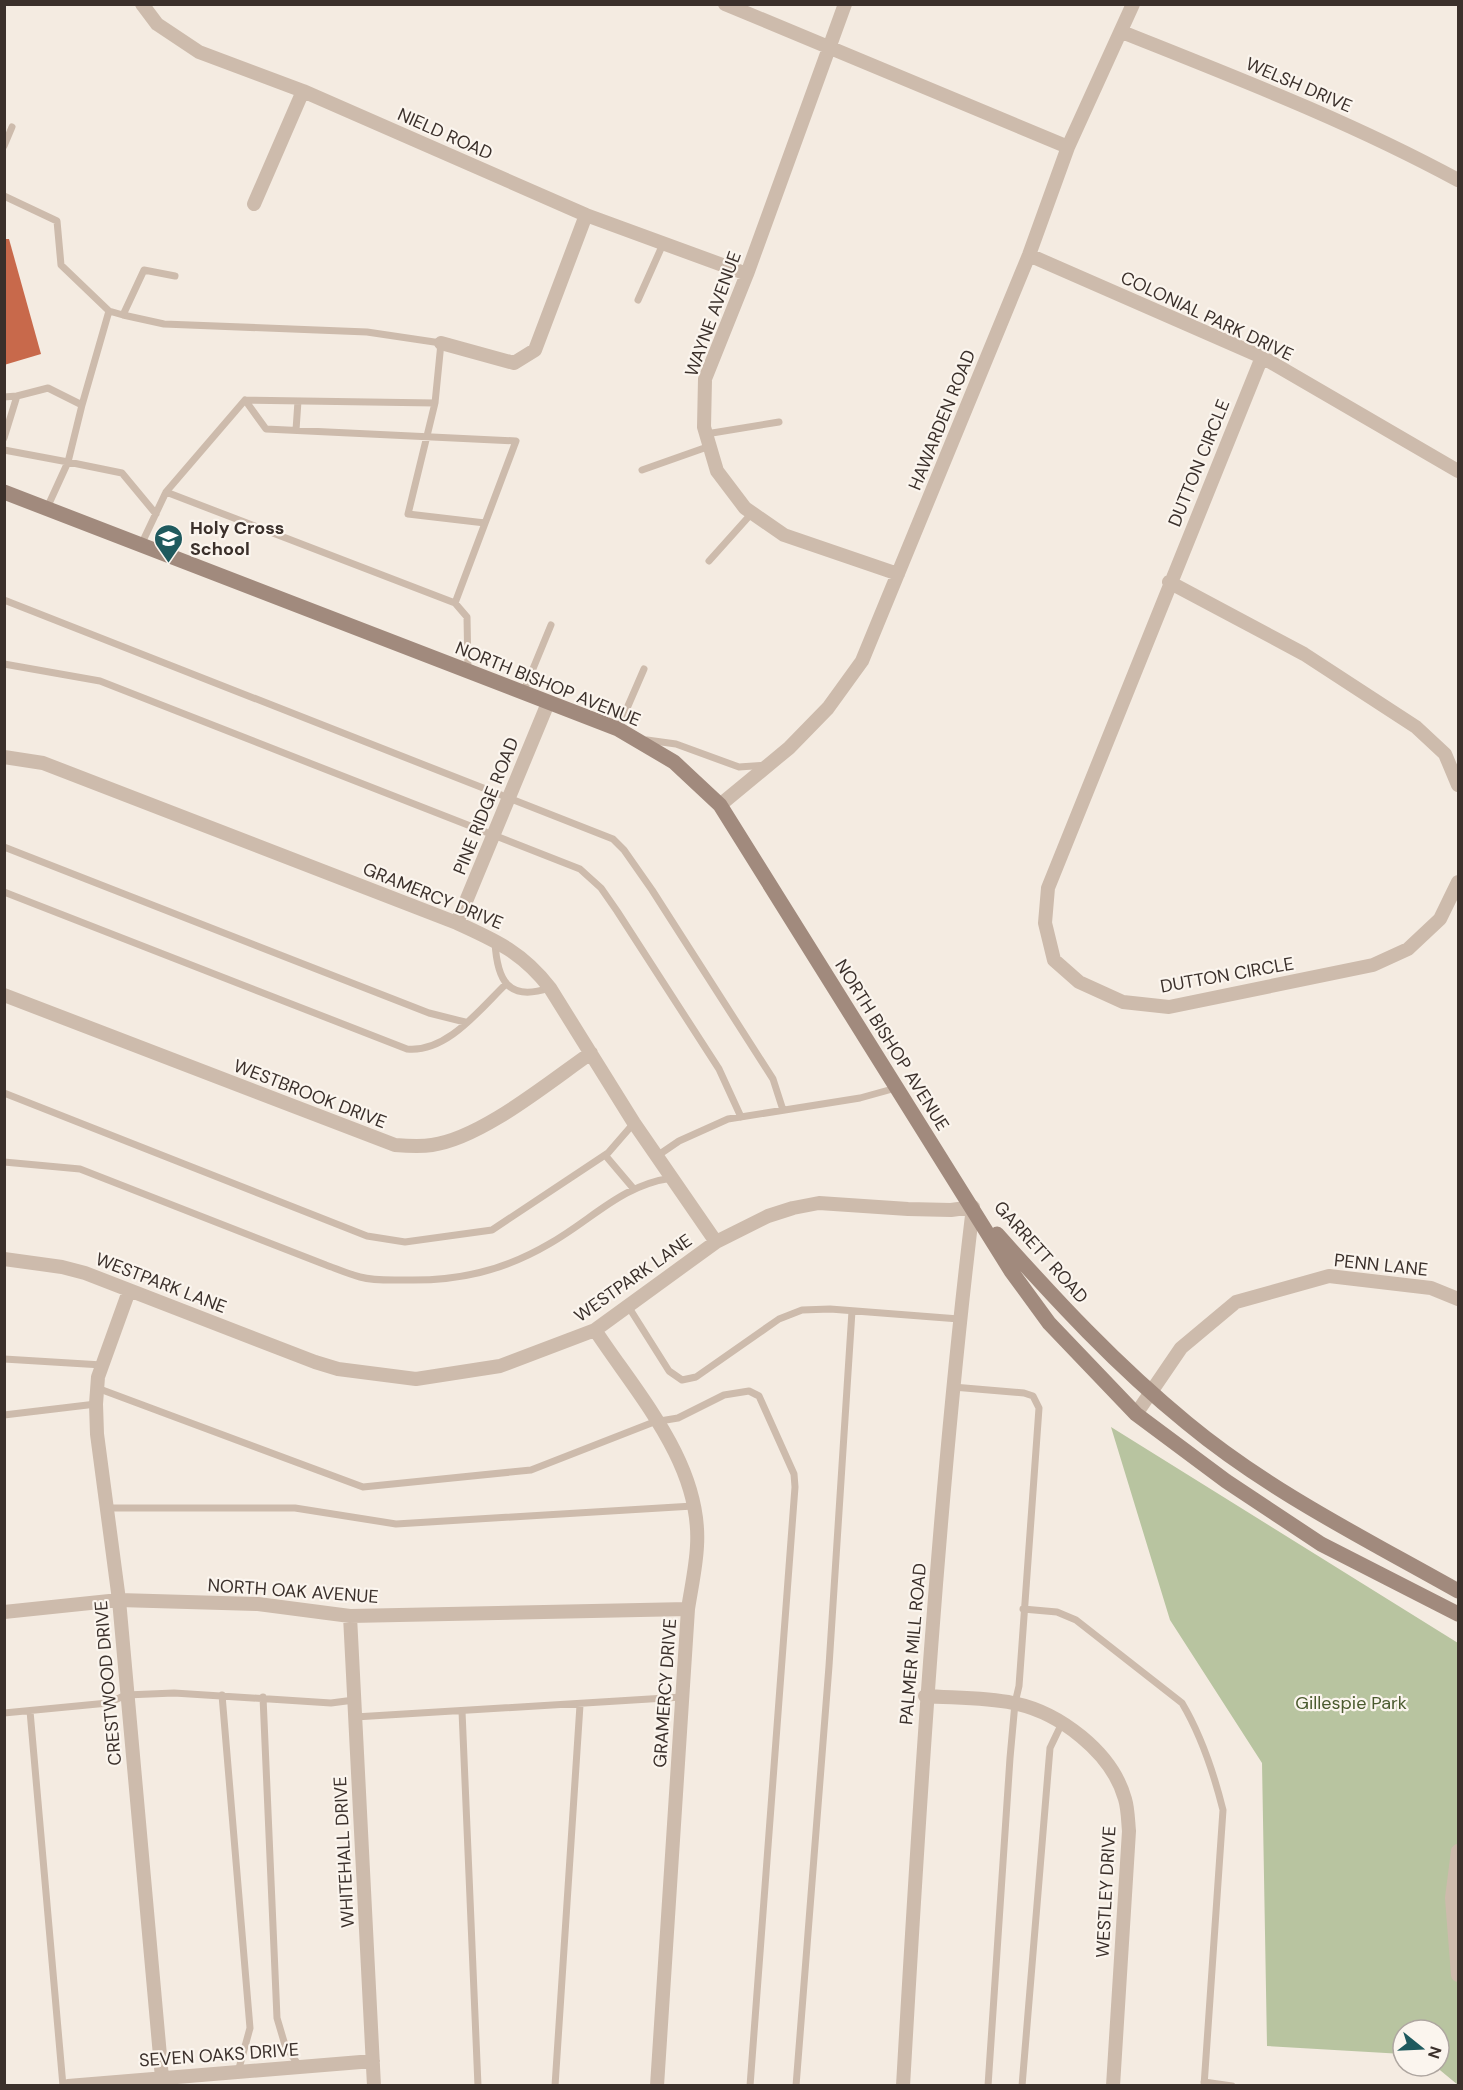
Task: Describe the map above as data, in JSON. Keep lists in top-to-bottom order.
{
  "streets": {
    "main road": ["NORTH BISHOP AVENUE", "GARRETT ROAD"],
    "street": [
      "WELSH DRIVE",
      "NIELD ROAD",
      "WAYNE AVENUE",
      "COLONIAL PARK DRIVE",
      "HAWARDEN ROAD",
      "DUTTON CIRCLE",
      "PINE RIDGE ROAD",
      "GRAMERCY DRIVE",
      "WESTBROOK DRIVE",
      "PENN LANE",
      "WESTPARK LANE",
      "NORTH OAK AVENUE",
      "PALMER MILL ROAD",
      "CRESTWOOD DRIVE",
      "WHITEHALL DRIVE",
      "WESTLEY DRIVE",
      "SEVEN OAKS DRIVE"
    ]
  },
  "crossings": [
    ["WELSH DRIVE", "HAWARDEN ROAD"],
    ["NIELD ROAD", "WAYNE AVENUE"],
    ["WAYNE AVENUE", "HAWARDEN ROAD"],
    ["COLONIAL PARK DRIVE", "HAWARDEN ROAD"],
    ["COLONIAL PARK DRIVE", "DUTTON CIRCLE"],
    ["HAWARDEN ROAD", "NORTH BISHOP AVENUE"],
    ["NORTH BISHOP AVENUE", "PINE RIDGE ROAD"],
    ["NORTH BISHOP AVENUE", "GARRETT ROAD"],
    ["NORTH BISHOP AVENUE", "WESTPARK LANE"],
    ["NORTH BISHOP AVENUE", "PALMER MILL ROAD"],
    ["PINE RIDGE ROAD", "GRAMERCY DRIVE"],
    ["GRAMERCY DRIVE", "WESTBROOK DRIVE"],
    ["GRAMERCY DRIVE", "WESTPARK LANE"],
    ["GRAMERCY DRIVE", "NORTH OAK AVENUE"],
    ["GARRETT ROAD", "PENN LANE"],
    ["GARRETT ROAD", "WESTPARK LANE"],
    ["GARRETT ROAD", "PALMER MILL ROAD"],
    ["WESTPARK LANE", "PALMER MILL ROAD"],
    ["WESTPARK LANE", "CRESTWOOD DRIVE"],
    ["NORTH OAK AVENUE", "CRESTWOOD DRIVE"],
    ["NORTH OAK AVENUE", "WHITEHALL DRIVE"],
    ["PALMER MILL ROAD", "WESTLEY DRIVE"],
    ["CRESTWOOD DRIVE", "SEVEN OAKS DRIVE"],
    ["WHITEHALL DRIVE", "SEVEN OAKS DRIVE"]
  ],
  "parks": ["Gillespie Park"],
  "places": {
    "school or university": ["Holy Cross School"]
  },
  "north": "right"
}
